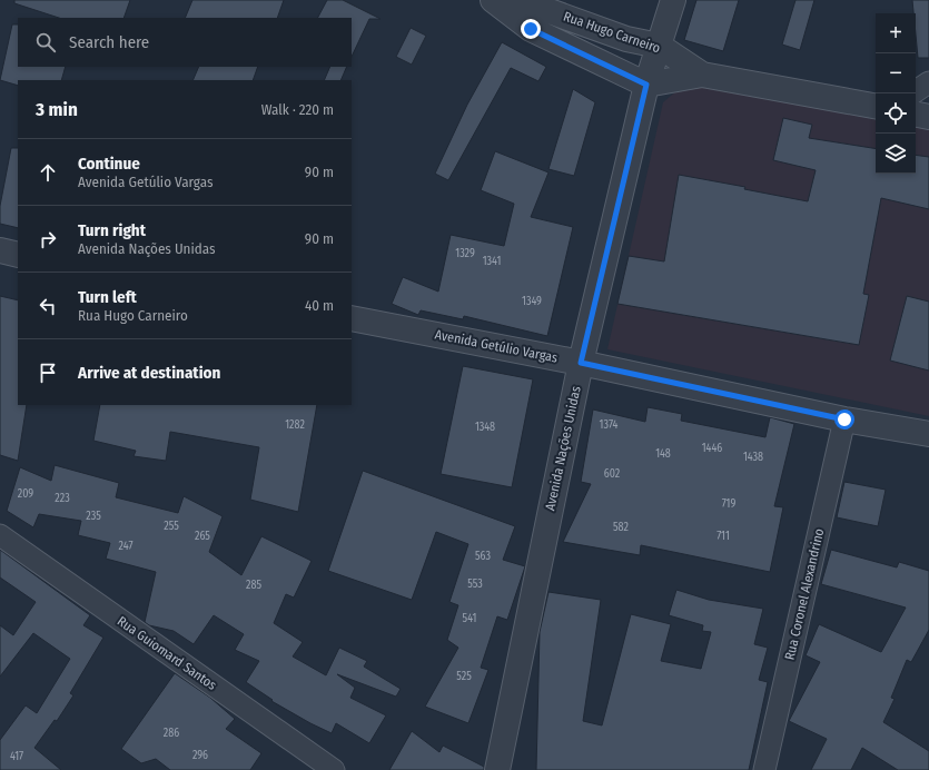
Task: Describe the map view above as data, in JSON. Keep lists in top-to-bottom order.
{
  "streets": {
    "street": [
      "Rua Hugo Carneiro",
      "Avenida Getúlio Vargas",
      "Avenida Nações Unidas",
      "Rua Coronel Alexandrino",
      "Rua Guiomard Santos"
    ]
  },
  "crossings": [
    ["Rua Hugo Carneiro", "Avenida Nações Unidas"],
    ["Avenida Getúlio Vargas", "Avenida Nações Unidas"],
    ["Avenida Getúlio Vargas", "Rua Coronel Alexandrino"]
  ],
  "house_numbers": [
    "1329",
    "1341",
    "1349",
    "1282",
    "1374",
    "1348",
    "1446",
    "148",
    "1438",
    "602",
    "209",
    "223",
    "719",
    "235",
    "255",
    "582",
    "265",
    "711",
    "247",
    "563",
    "553",
    "285",
    "541",
    "525",
    "286",
    "296",
    "417"
  ],
  "page": {
    "map_buttons": ["+", "−"],
    "search": "Search here",
    "heading": ["3 min", "Walk · 220 m"],
    "list": [
      ["Continue", "Avenida Getúlio Vargas", "90 m"],
      ["Turn right", "Avenida Nações Unidas", "90 m"],
      ["Turn left", "Rua Hugo Carneiro", "40 m"],
      "Arrive at destination"
    ]
  }
}
